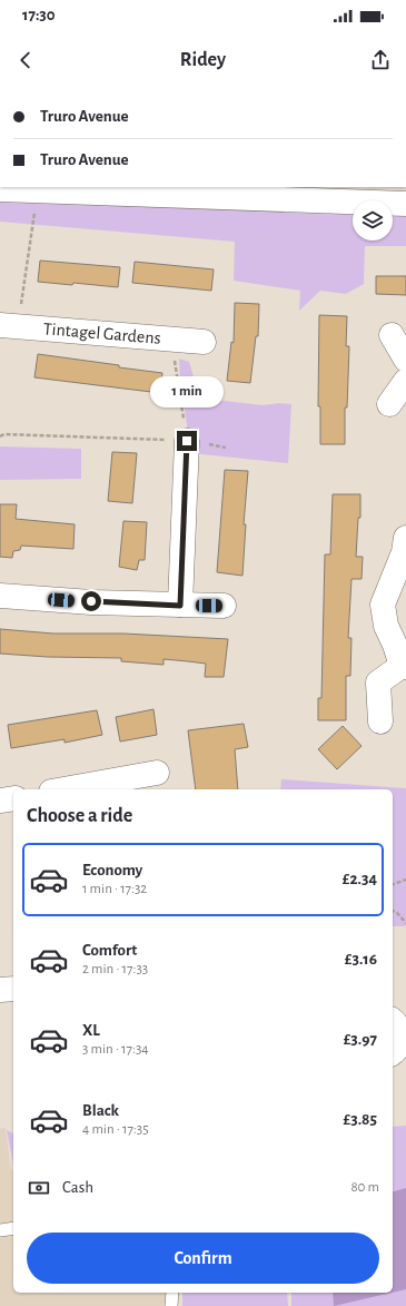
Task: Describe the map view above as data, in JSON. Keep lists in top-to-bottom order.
{
  "streets": {
    "street": ["Tintagel Gardens"]
  },
  "page": {
    "status": "17:30",
    "header": "Ridey",
    "banner": ["Truro Avenue", "Truro Avenue"],
    "bubble": "1 min",
    "heading": "Choose a ride",
    "list": [
      {
        "name": "Economy",
        "note": "1 min · 17:32",
        "value": "£2.34"
      },
      {
        "name": "Comfort",
        "note": "2 min · 17:33",
        "value": "£3.16"
      },
      {
        "name": "XL",
        "note": "3 min · 17:34",
        "value": "£3.97"
      },
      {
        "name": "Black",
        "note": "4 min · 17:35",
        "value": "£3.85"
      }
    ],
    "pay": ["Cash", "80 m"],
    "buttons": "Confirm"
  }
}
